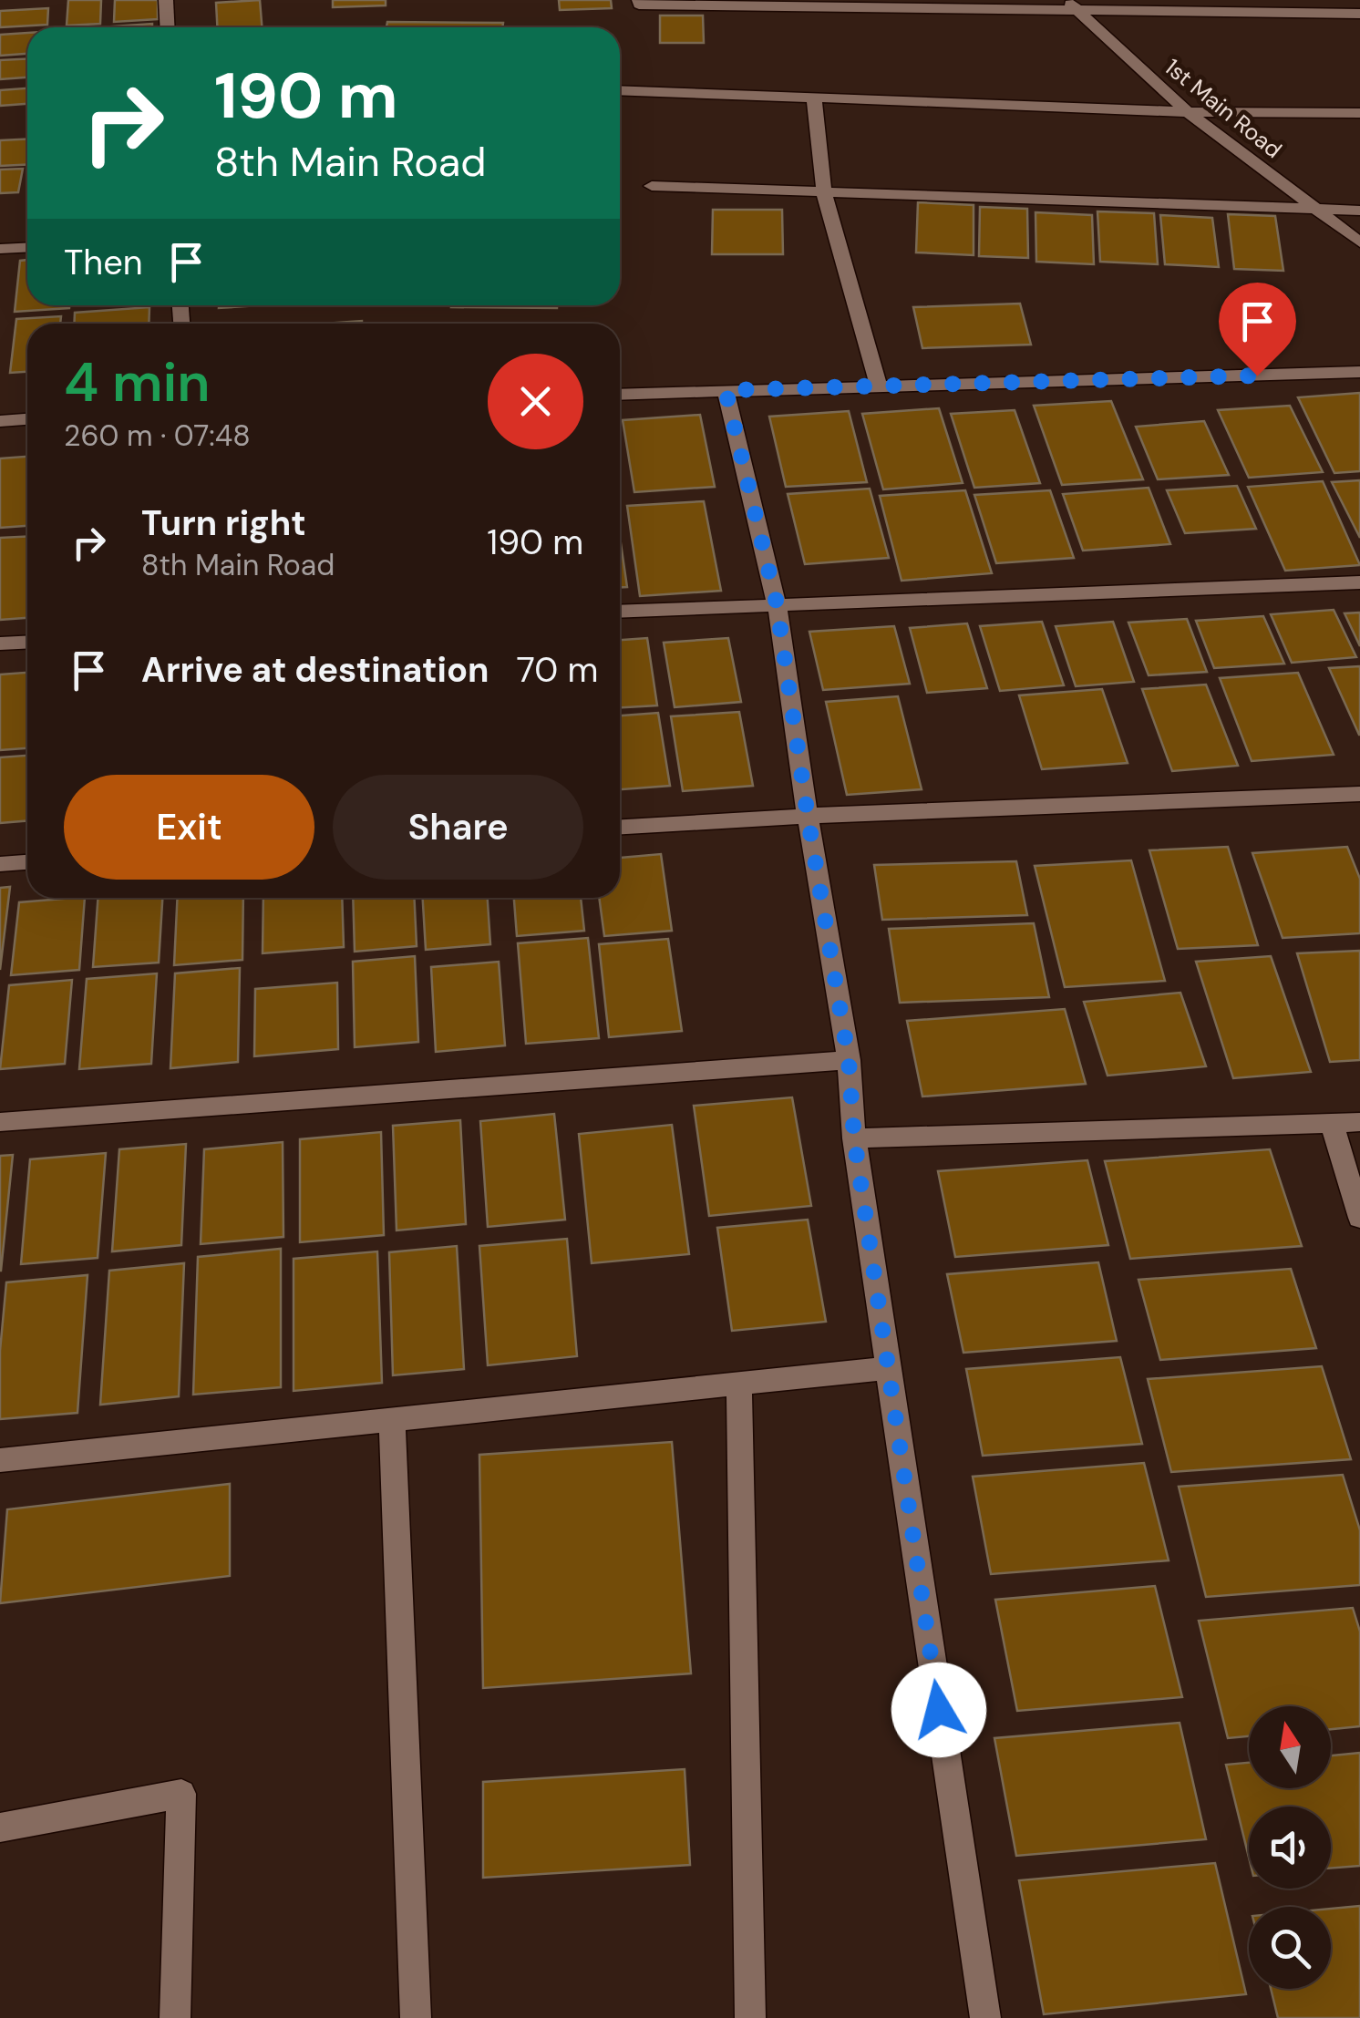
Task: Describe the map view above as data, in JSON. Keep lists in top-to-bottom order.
{
  "streets": {
    "street": ["1st Main Road"]
  },
  "north": "top",
  "page": {
    "turn": ["190 m", "8th Main Road"],
    "then": "Then",
    "heading": ["4 min", "260 m · 07:48"],
    "list": [
      {
        "name": "Turn right",
        "note": "8th Main Road",
        "value": "190 m"
      },
      {
        "name": "Arrive at destination",
        "value": "70 m"
      }
    ],
    "buttons": ["Exit", "Share"]
  }
}
